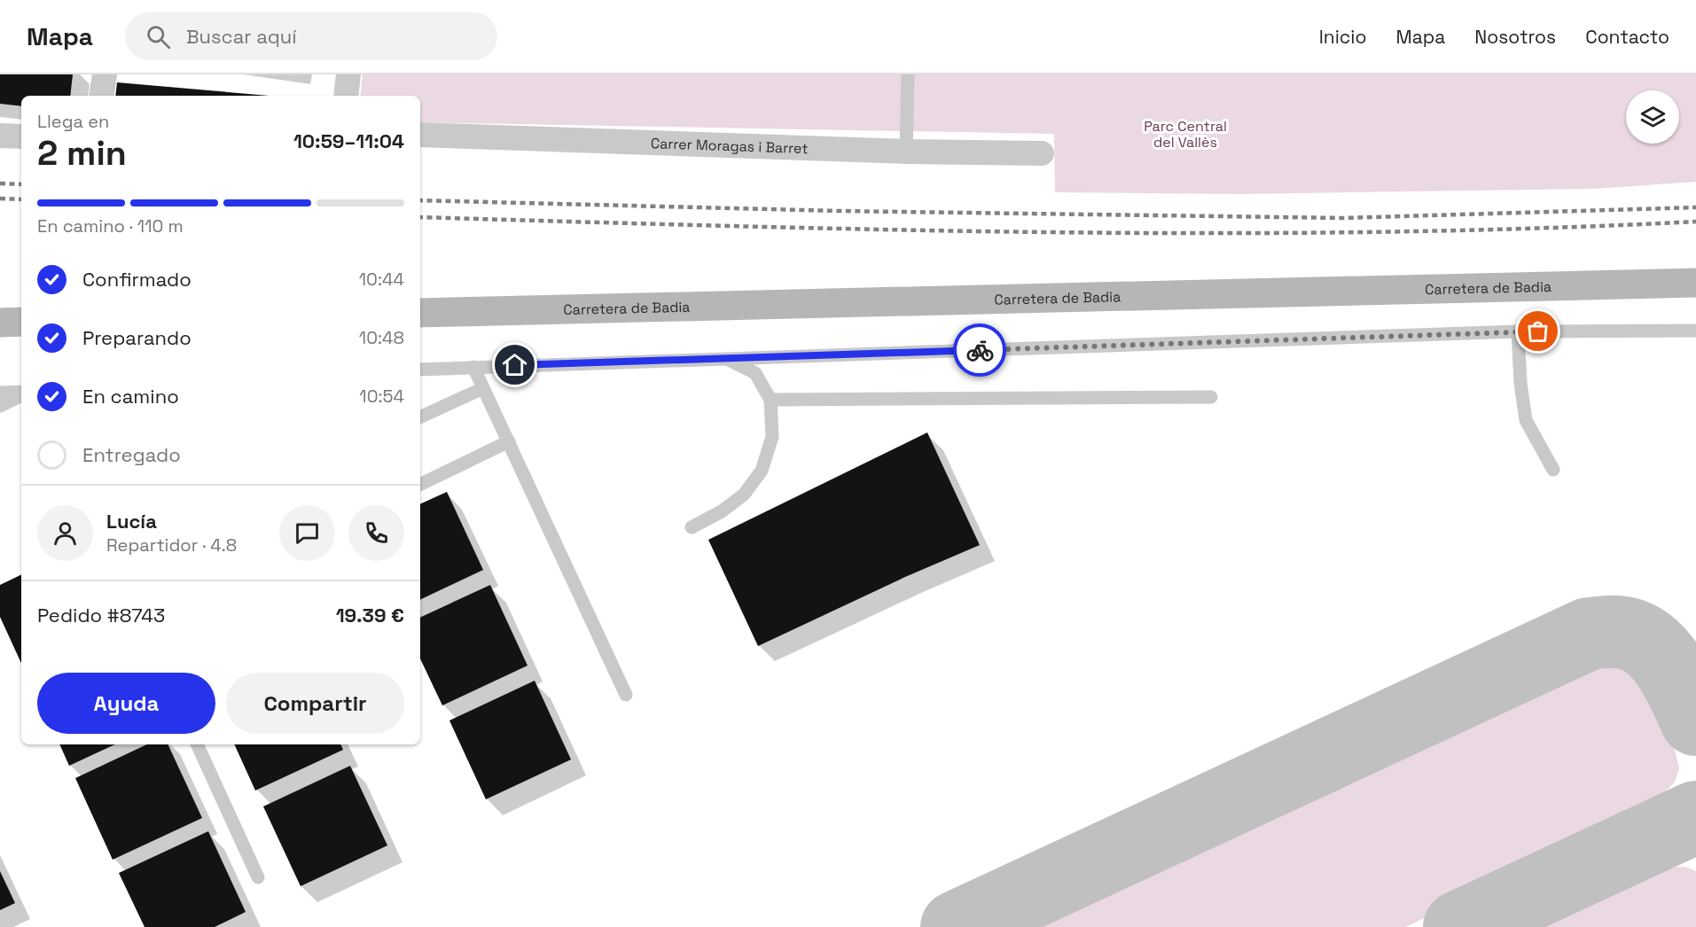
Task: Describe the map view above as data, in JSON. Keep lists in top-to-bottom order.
{
  "streets": {
    "street": ["Carrer Moragas i Barret", "Carretera de Badia"]
  },
  "parks": ["Parc Central del Vallès"],
  "page": {
    "header": "Mapa",
    "search": "Buscar aquí",
    "nav": [
      "Inicio",
      "Mapa",
      "Nosotros",
      "Contacto"
    ],
    "heading": ["2 min", "Llega en", "10:59–11:04"],
    "panel": [
      "Lucía",
      "Repartidor · 4.8",
      "Pedido #8743",
      "19.39 €"
    ],
    "bar": "En camino · 110 m",
    "list": [
      ["Confirmado", "10:44"],
      ["Preparando", "10:48"],
      ["En camino", "10:54"],
      "Entregado"
    ],
    "buttons": ["Ayuda", "Compartir"]
  }
}
